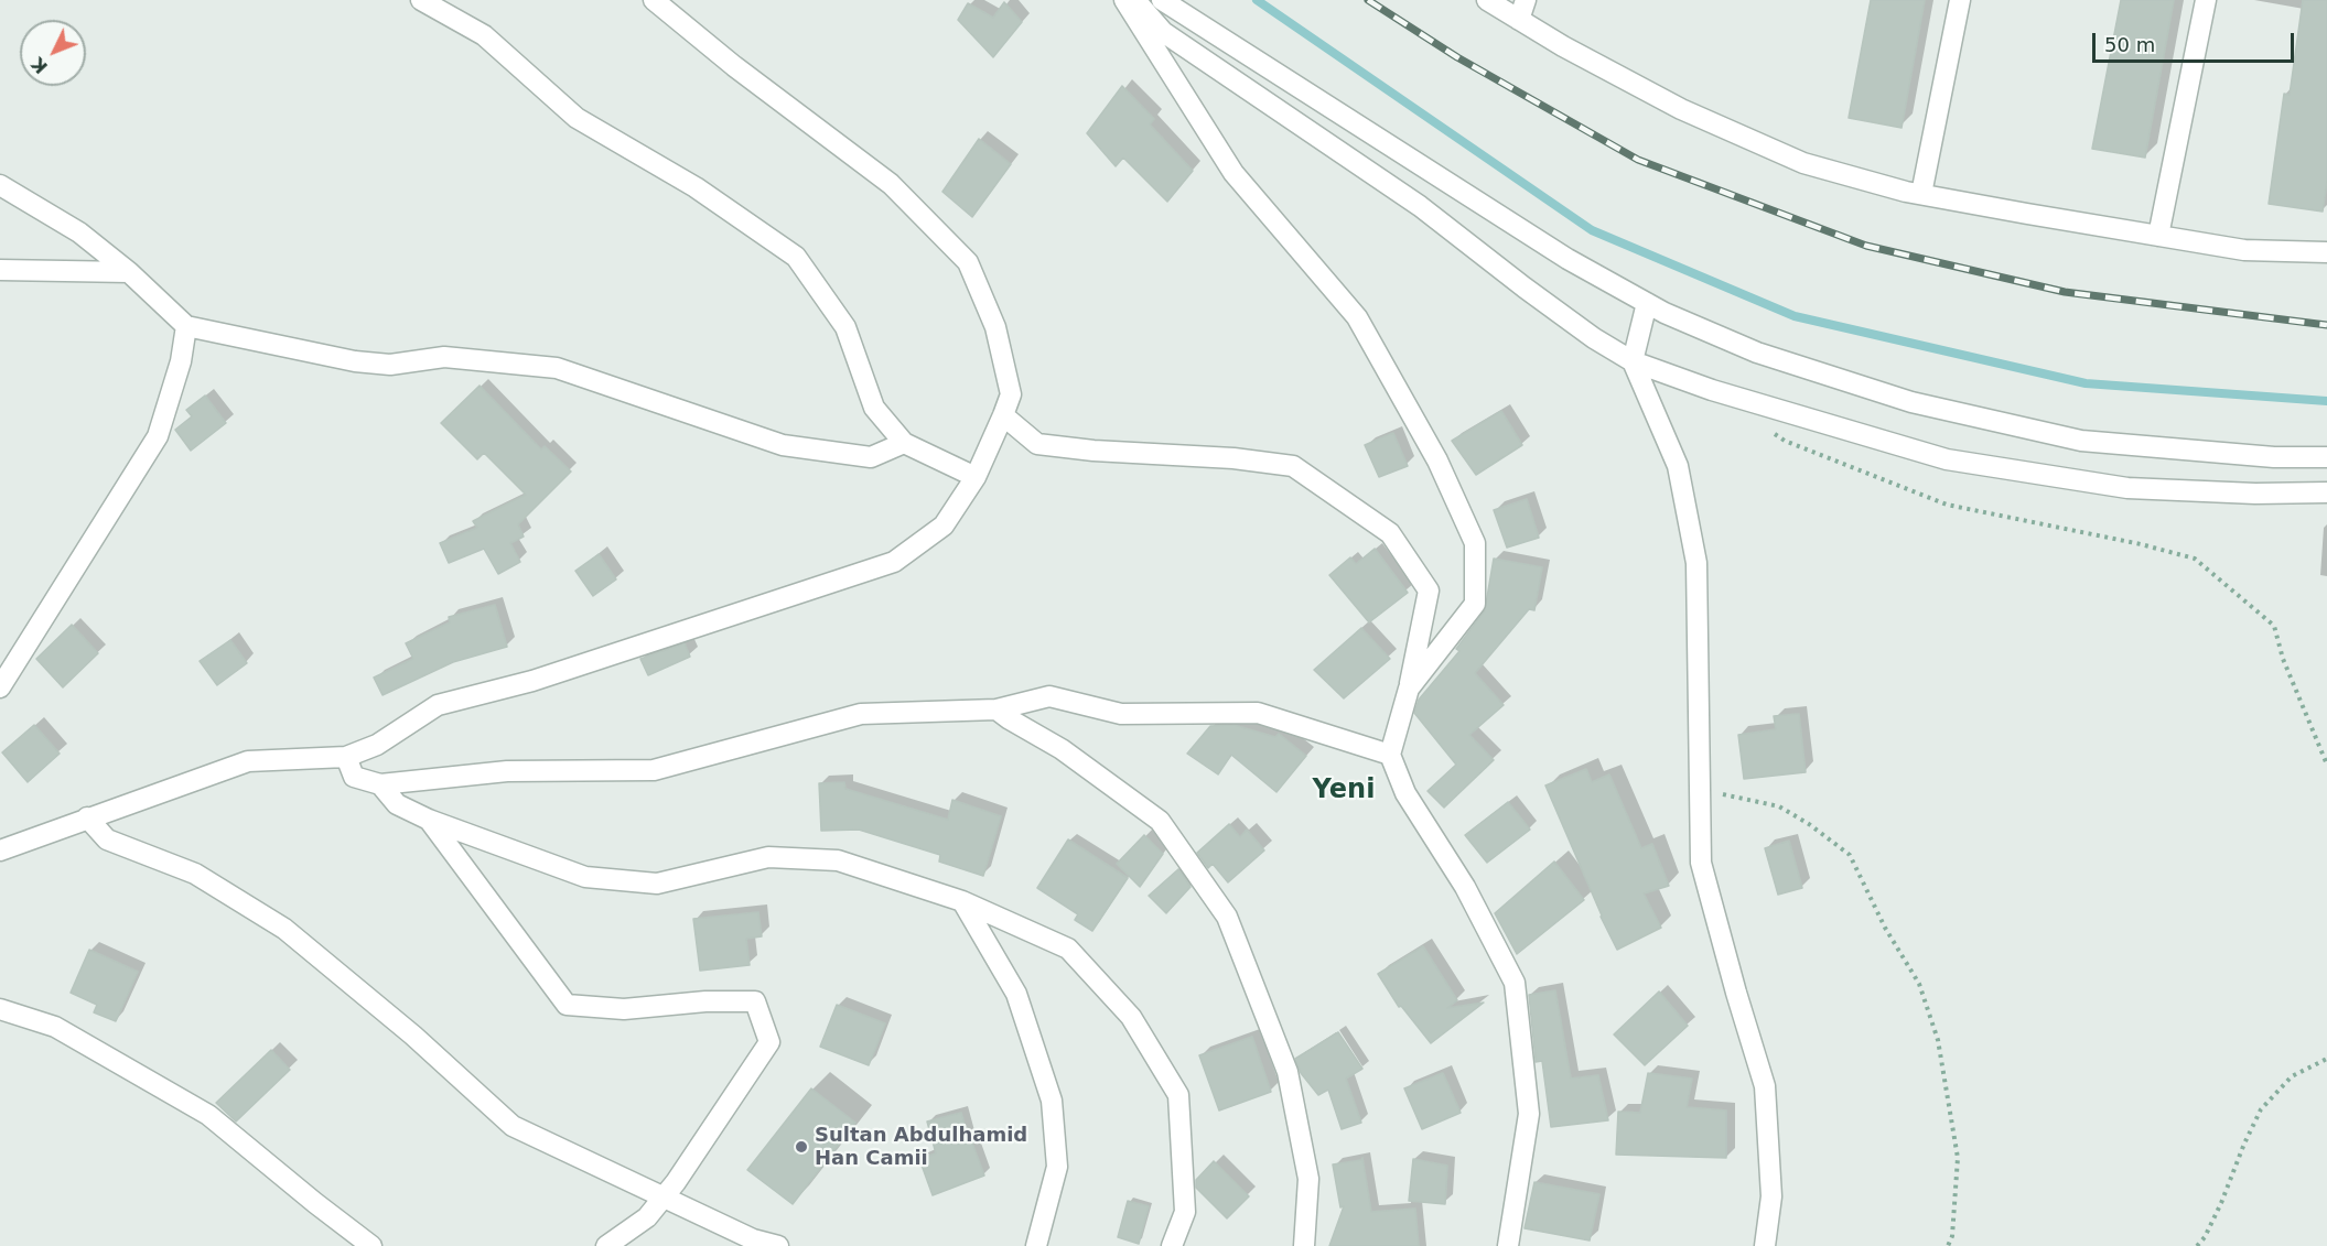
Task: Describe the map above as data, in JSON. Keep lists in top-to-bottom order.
{
  "districts": ["Yeni"],
  "places": ["Sultan Abdulhamid Han Camii"],
  "scale_bar": "50 m",
  "north": "bottom left"
}
